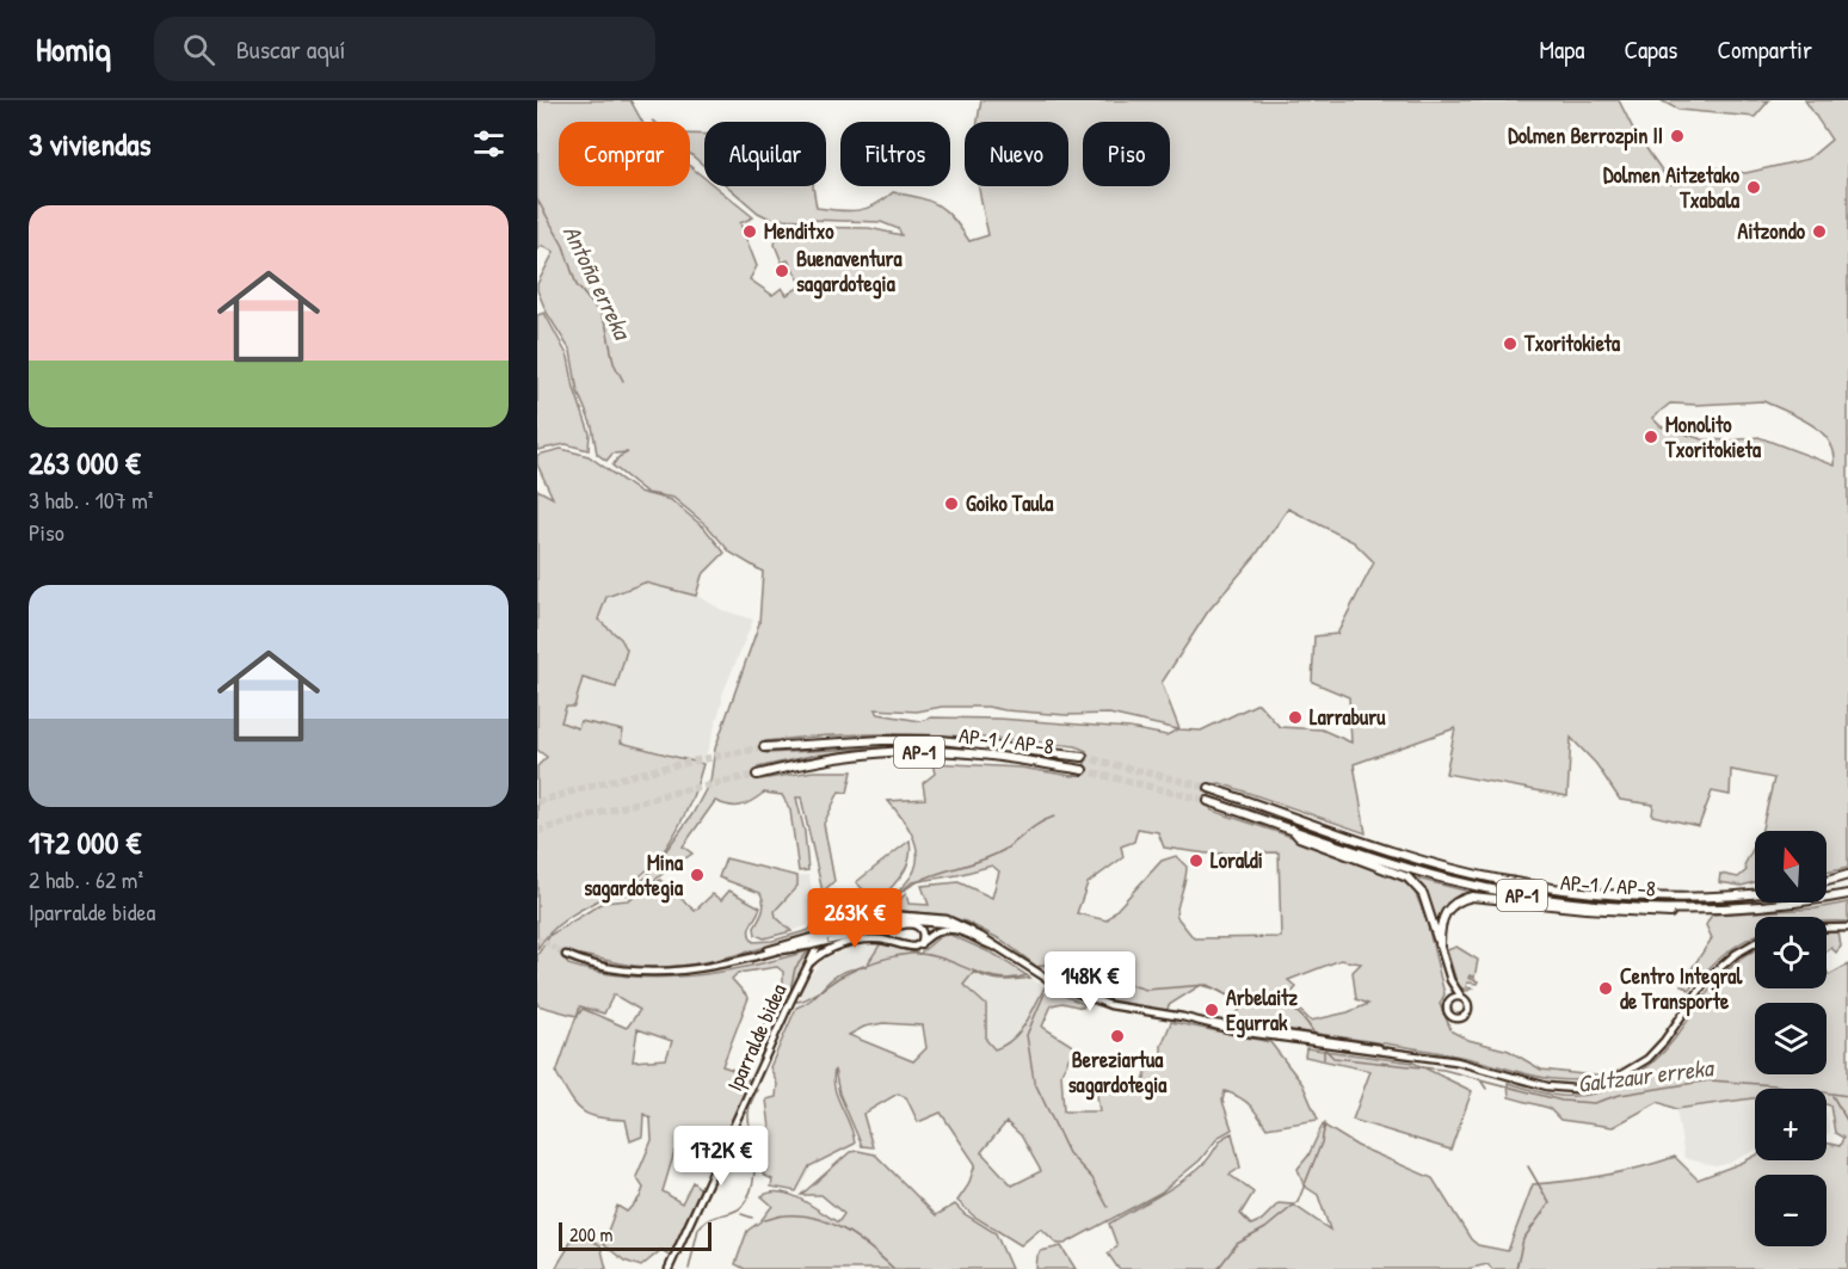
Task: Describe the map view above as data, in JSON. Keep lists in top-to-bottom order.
{
  "streets": {
    "highway": ["AP-1 / AP-8", "AP-1"],
    "main road": ["Iparralde bidea"]
  },
  "water": ["Antoña erreka", "Galtzaur erreka"],
  "places": [
    "Dolmen Berrozpin II",
    "Dolmen Aitzetako Txabala",
    "Menditxo",
    "Aitzondo",
    "Buenaventura sagardotegia",
    "Txoritokieta",
    "Monolito Txoritokieta",
    "Goiko Taula",
    "Larraburu",
    "Loraldi",
    "Mina sagardotegia",
    "Centro Integral de Transporte",
    "Arbelaitz Egurrak",
    "Bereziartua sagardotegia"
  ],
  "scale_bar": "200 m",
  "north": "top",
  "page": {
    "header": "Homiq",
    "search": "Buscar aquí",
    "nav": ["Mapa", "Capas", "Compartir"],
    "heading": "3 viviendas",
    "chip": [
      "Comprar",
      "Alquilar",
      "Filtros",
      "Nuevo",
      "Piso"
    ],
    "list": [
      {
        "name": "263 000 €",
        "note": "3 hab. · 107 m² · Piso"
      },
      {
        "name": "172 000 €",
        "note": "2 hab. · 62 m² · Iparralde bidea"
      }
    ],
    "map_buttons": ["+", "−"],
    "price": ["263K €", "148K €", "172K €"],
    "scale": "200 m"
  }
}
